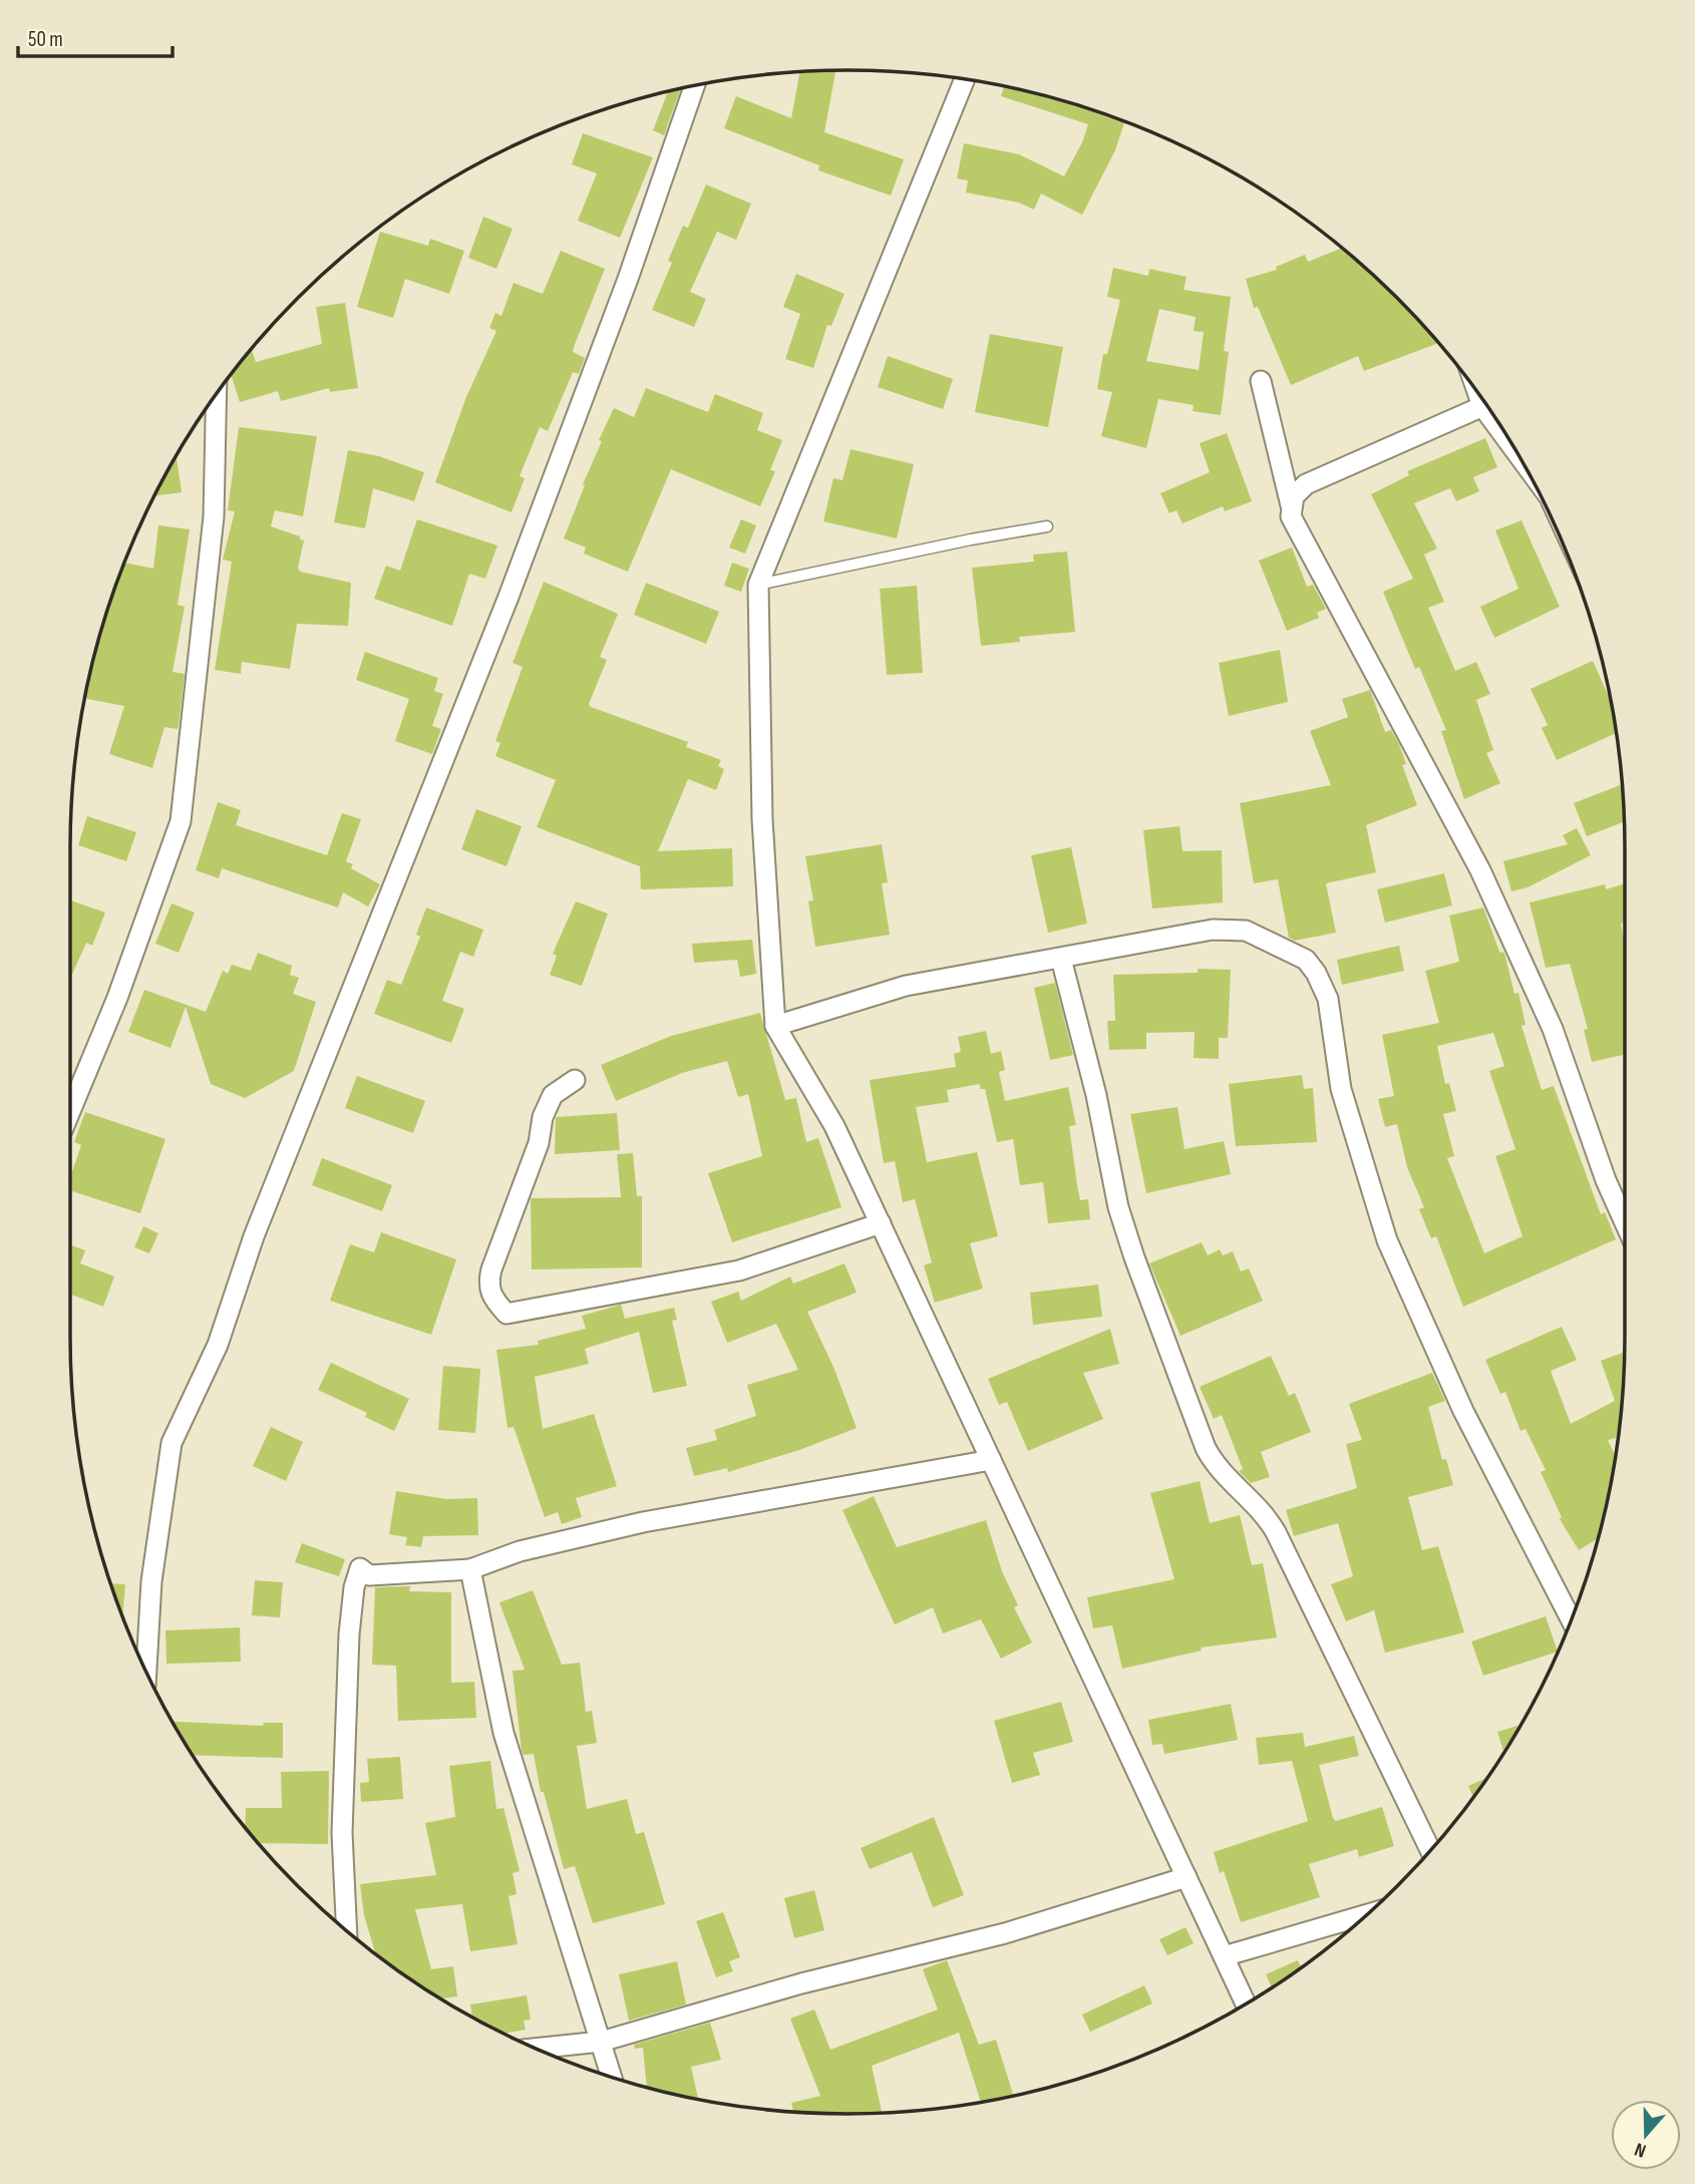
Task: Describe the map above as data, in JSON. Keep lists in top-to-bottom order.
{
  "scale_bar": "50 m",
  "north": "bottom"
}
